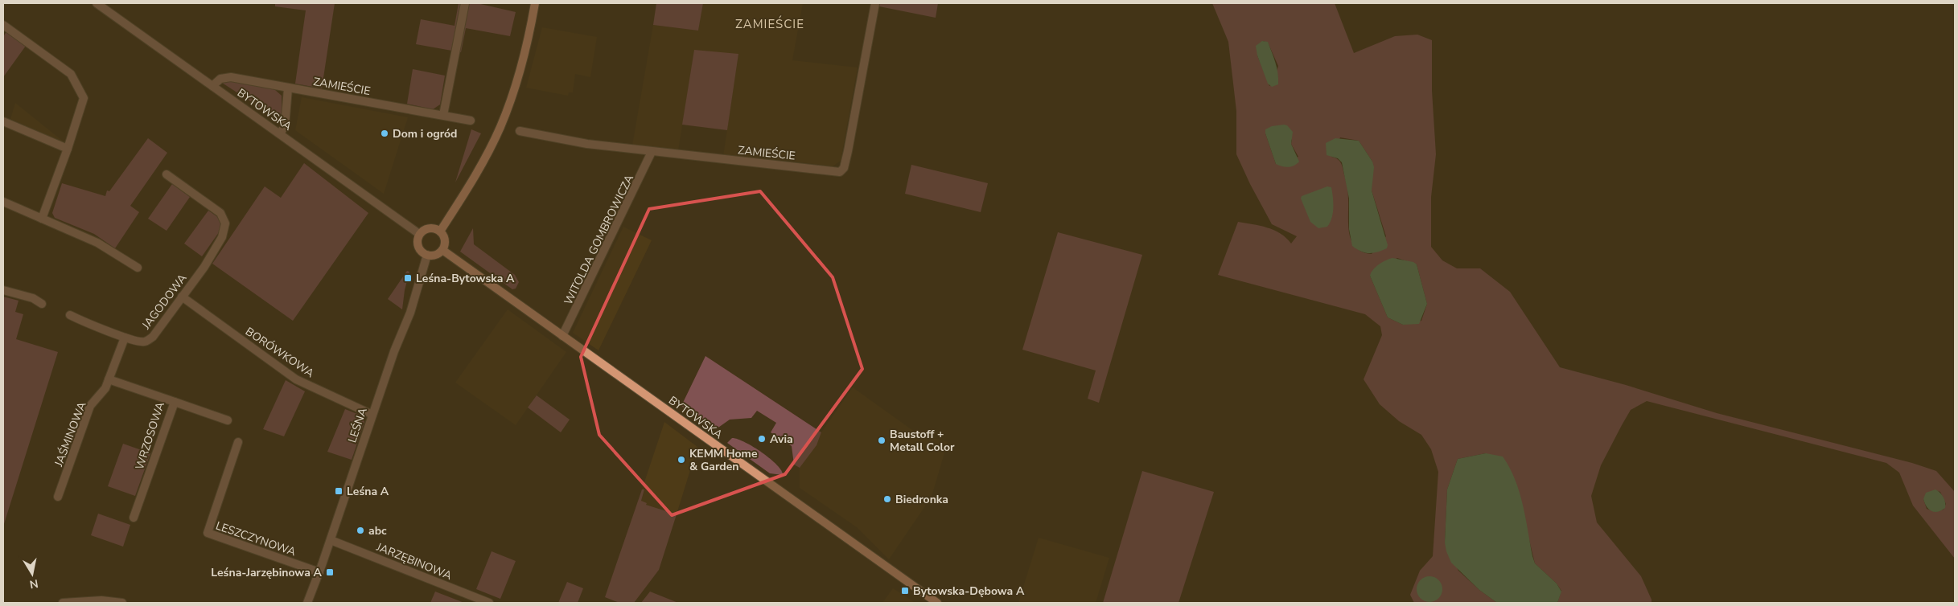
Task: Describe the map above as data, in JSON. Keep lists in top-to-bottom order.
{
  "streets": {
    "main road": ["BYTOWSKA"],
    "street": [
      "ZAMIEŚCIE",
      "WITOLDA GOMBROWICZA",
      "JAGODOWA",
      "BORÓWKOWA",
      "LEŚNA",
      "JAŚMINOWA",
      "WRZOSOWA",
      "LESZCZYNOWA",
      "JARZĘBINOWA"
    ]
  },
  "crossings": [
    ["ZAMIEŚCIE", "BYTOWSKA"],
    ["ZAMIEŚCIE", "WITOLDA GOMBROWICZA"],
    ["BYTOWSKA", "WITOLDA GOMBROWICZA"],
    ["BYTOWSKA", "LEŚNA"],
    ["JAGODOWA", "BORÓWKOWA"],
    ["JAGODOWA", "JAŚMINOWA"],
    ["BORÓWKOWA", "LEŚNA"],
    ["LEŚNA", "LESZCZYNOWA"],
    ["LEŚNA", "JARZĘBINOWA"],
    ["JAŚMINOWA", "WRZOSOWA"]
  ],
  "districts": ["ZAMIEŚCIE"],
  "places": {
    "other": [
      "Dom i ogród",
      "Avia",
      "Baustoff + Metall Color",
      "KEMM Home & Garden",
      "Biedronka",
      "abc"
    ],
    "transit": [
      "Leśna-Bytowska A",
      "Leśna A",
      "Leśna-Jarzębinowa A",
      "Bytowska-Dębowa A"
    ]
  },
  "north": "bottom"
}
